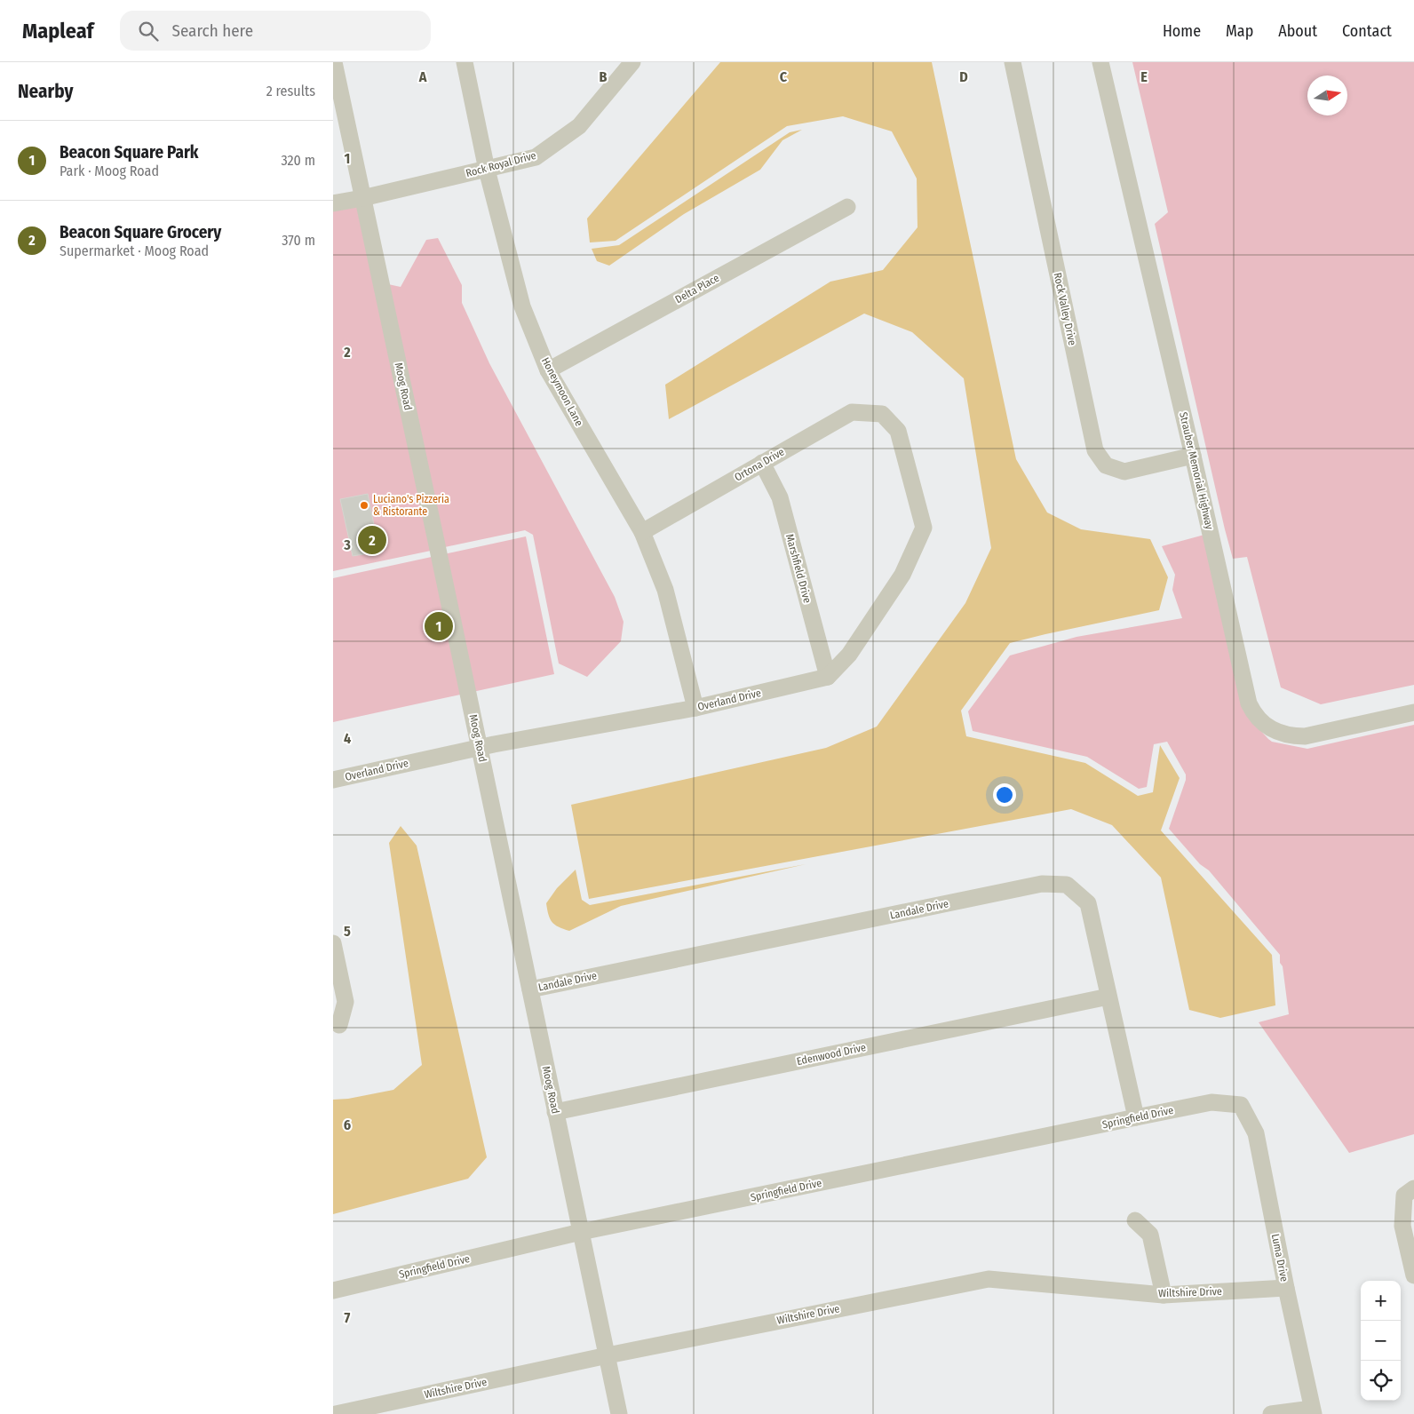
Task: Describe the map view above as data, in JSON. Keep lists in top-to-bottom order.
{
  "streets": {
    "street": [
      "Rock Royal Drive",
      "Delta Place",
      "Rock Valley Drive",
      "Moog Road",
      "Honeymoon Lane",
      "Ortona Drive",
      "Strauber Memorial Highway",
      "Marshfield Drive",
      "Overland Drive",
      "Landale Drive",
      "Edenwood Drive",
      "Springfield Drive",
      "Luma Drive",
      "Wiltshire Drive"
    ]
  },
  "crossings": [
    ["Rock Royal Drive", "Moog Road"],
    ["Rock Royal Drive", "Honeymoon Lane"],
    ["Delta Place", "Honeymoon Lane"],
    ["Rock Valley Drive", "Strauber Memorial Highway"],
    ["Moog Road", "Overland Drive"],
    ["Moog Road", "Landale Drive"],
    ["Moog Road", "Edenwood Drive"],
    ["Moog Road", "Springfield Drive"],
    ["Moog Road", "Wiltshire Drive"],
    ["Honeymoon Lane", "Ortona Drive"],
    ["Honeymoon Lane", "Overland Drive"],
    ["Ortona Drive", "Marshfield Drive"],
    ["Ortona Drive", "Overland Drive"],
    ["Marshfield Drive", "Overland Drive"],
    ["Landale Drive", "Edenwood Drive"],
    ["Landale Drive", "Springfield Drive"],
    ["Springfield Drive", "Luma Drive"],
    ["Luma Drive", "Wiltshire Drive"]
  ],
  "places": ["Luciano's Pizzeria & Ristorante"],
  "north": "right",
  "page": {
    "header": "Mapleaf",
    "search": "Search here",
    "nav": [
      "Home",
      "Map",
      "About",
      "Contact"
    ],
    "heading": ["Nearby", "2 results"],
    "list": [
      {
        "mark": "1",
        "name": "Beacon Square Park",
        "note": "Park · Moog Road",
        "value": "320 m"
      },
      {
        "mark": "2",
        "name": "Beacon Square Grocery",
        "note": "Supermarket · Moog Road",
        "value": "370 m"
      }
    ],
    "pins": ["2", "1"],
    "map_buttons": ["+", "−"]
  },
  "grid": {
    "columns": [
      "A",
      "B",
      "C",
      "D",
      "E"
    ],
    "rows": [
      "1",
      "2",
      "3",
      "4",
      "5",
      "6",
      "7"
    ]
  }
}
